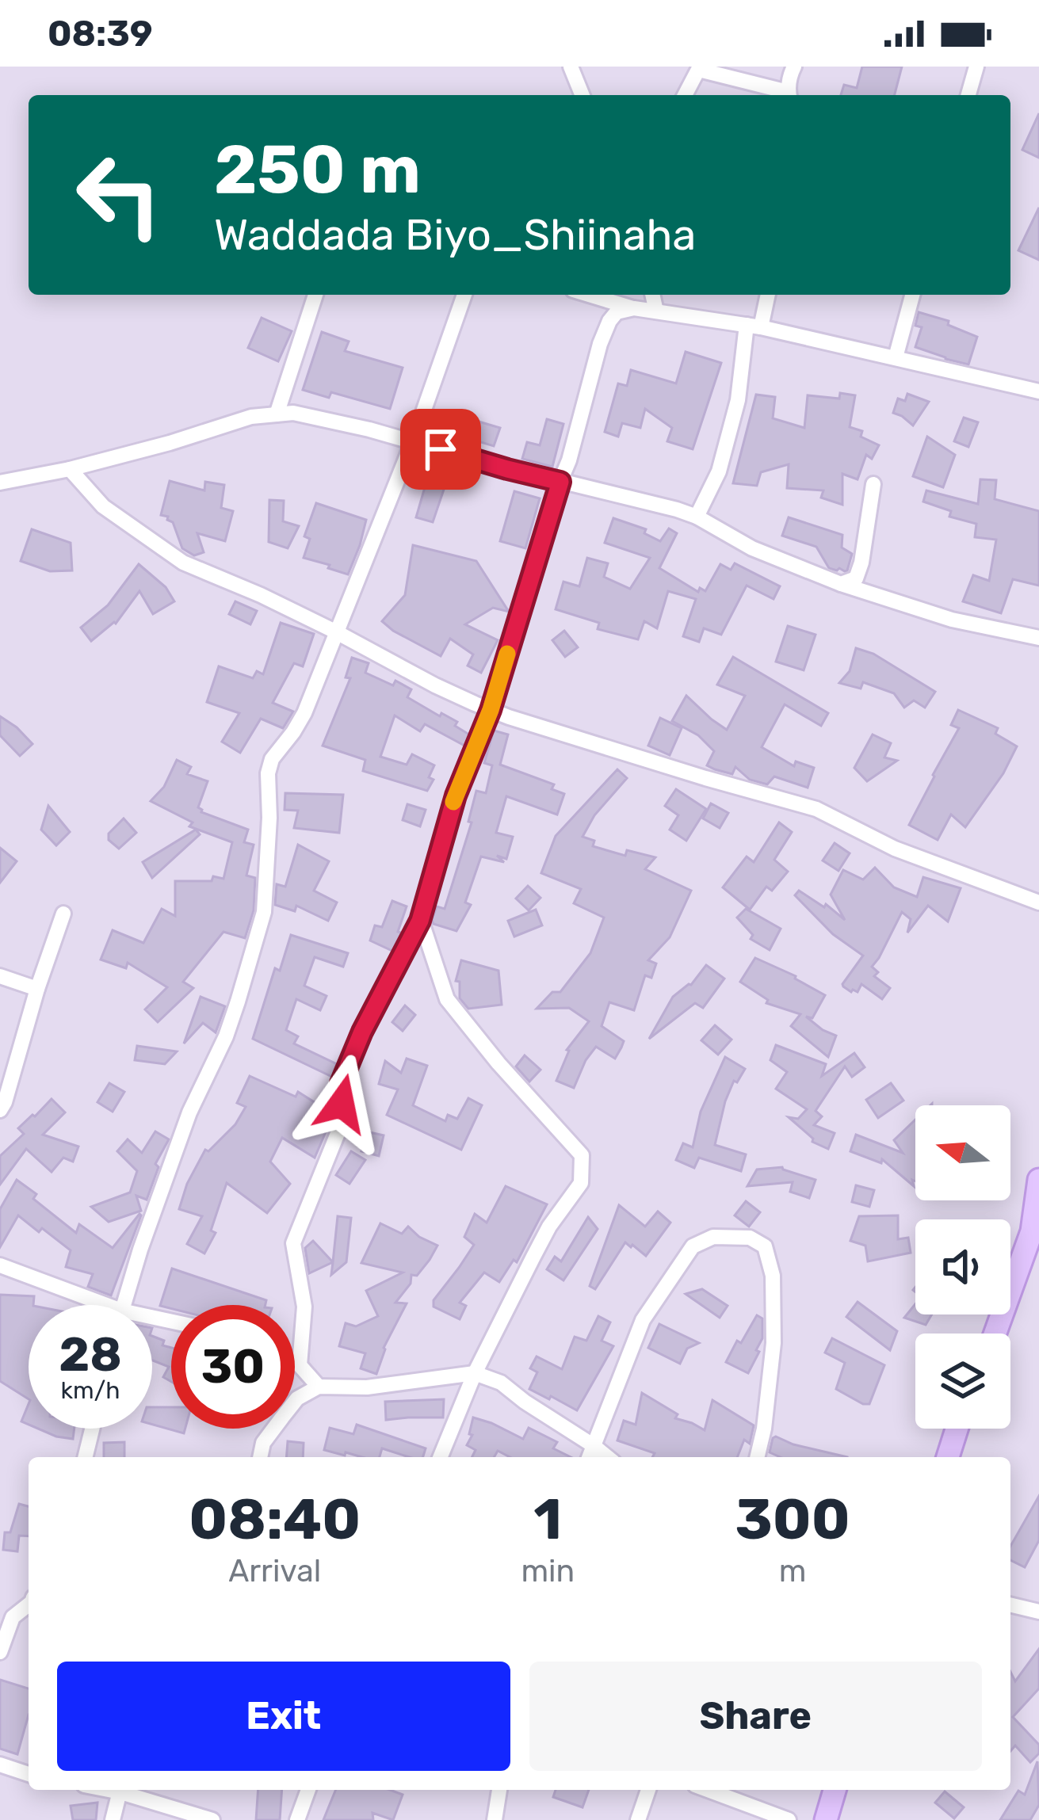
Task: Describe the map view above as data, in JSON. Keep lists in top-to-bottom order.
{
  "north": "left",
  "page": {
    "status": "08:39",
    "turn": ["250 m", "Waddada Biyo_Shiinaha"],
    "speed": "28 km/h",
    "limit": "30",
    "eta": [
      "08:40",
      "Arrival",
      "1",
      "min",
      "300",
      "m"
    ],
    "buttons": ["Exit", "Share"]
  }
}
